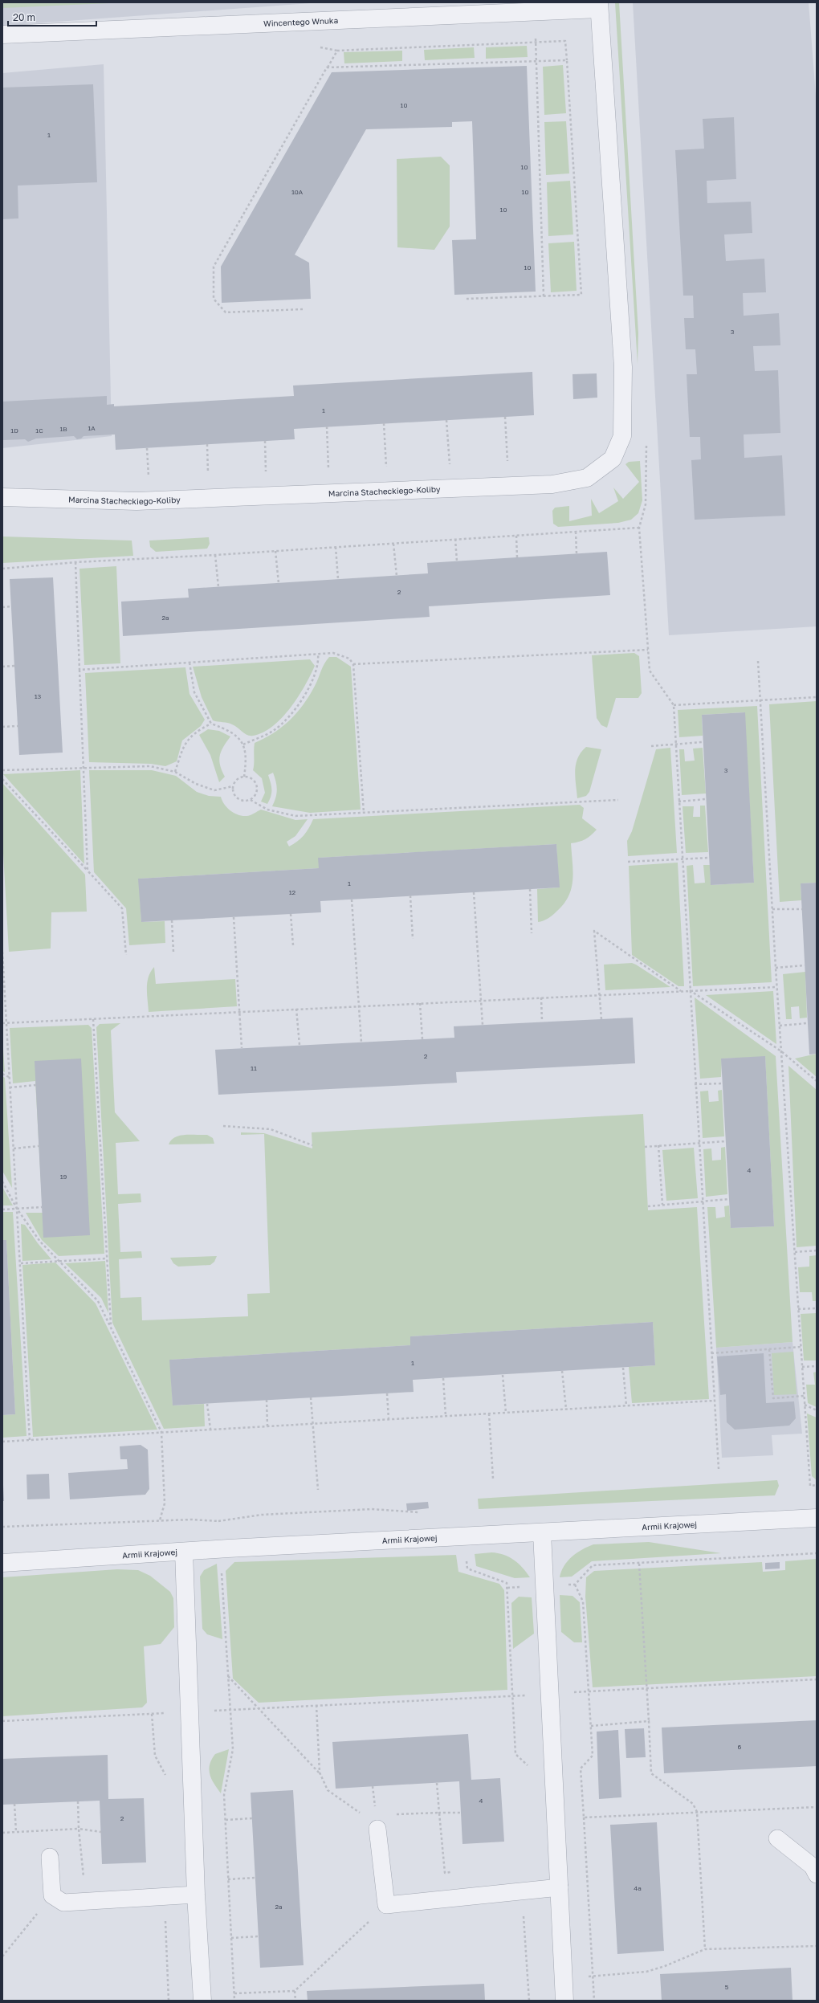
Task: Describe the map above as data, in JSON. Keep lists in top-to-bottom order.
{
  "streets": {
    "street": ["Wincentego Wnuka", "Marcina Stacheckiego-Koliby", "Armii Krajowej"]
  },
  "crossings": [
    ["Wincentego Wnuka", "Marcina Stacheckiego-Koliby"]
  ],
  "house_numbers": [
    "10",
    "1",
    "10",
    "10A",
    "10",
    "10",
    "10",
    "3",
    "1",
    "1A",
    "1B",
    "1D",
    "1C",
    "2",
    "2a",
    "13",
    "3",
    "1",
    "12",
    "2",
    "11",
    "4",
    "19",
    "1",
    "6",
    "4",
    "2",
    "4a",
    "2a",
    "5"
  ],
  "scale_bar": "20 m"
}
